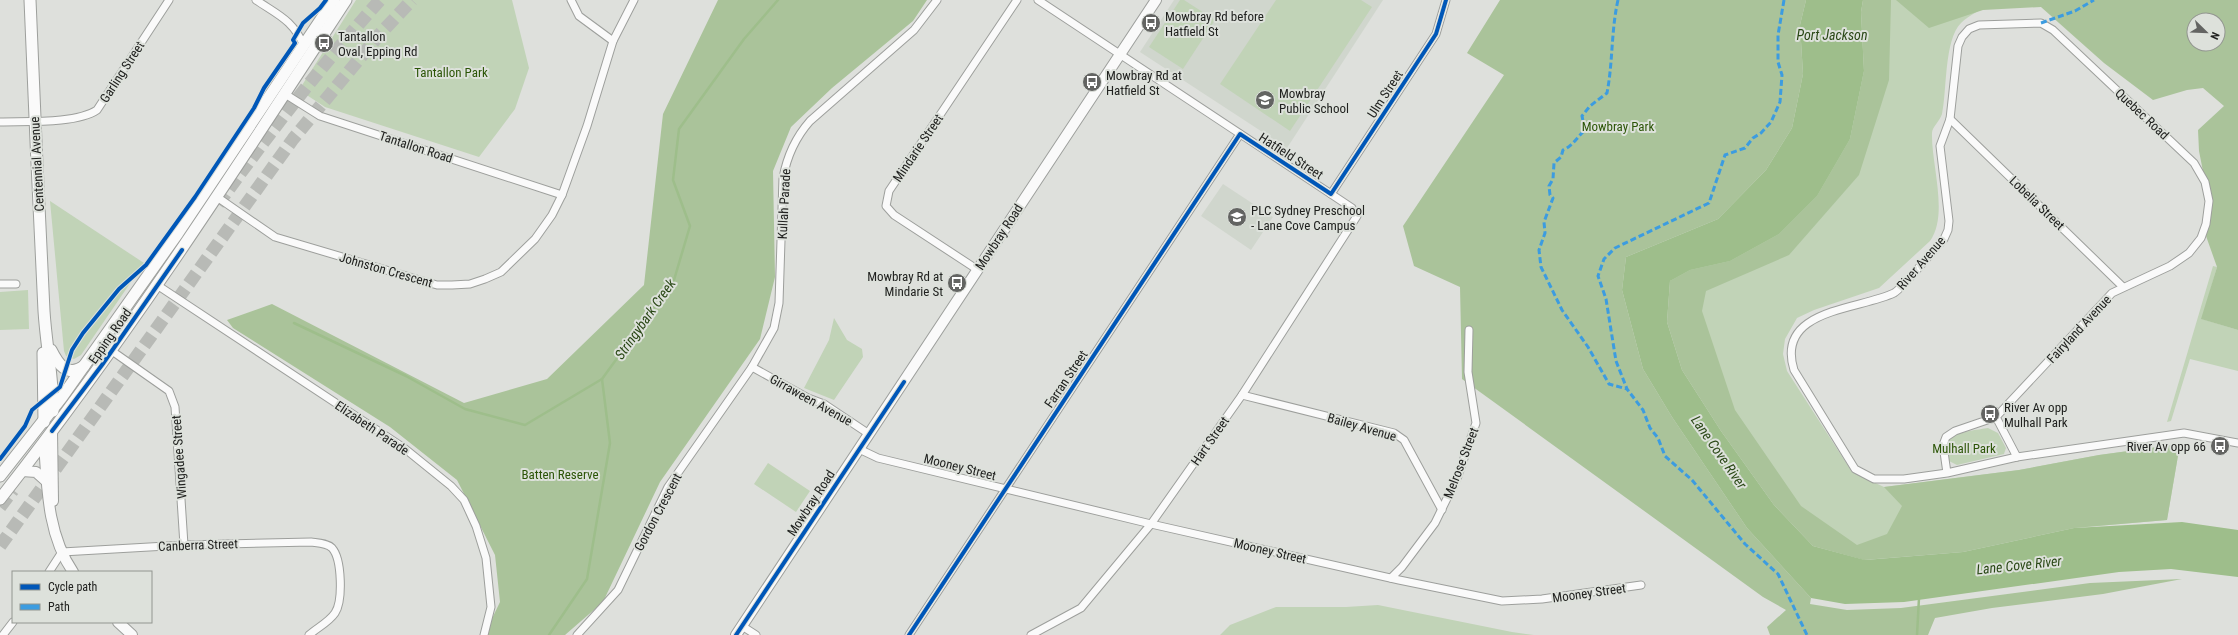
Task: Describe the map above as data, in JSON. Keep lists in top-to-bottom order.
{
  "streets": {
    "main road": ["Centennial Avenue", "Mowbray Road", "Epping Road"],
    "street": [
      "Garling Street",
      "Ulm Street",
      "Quebec Road",
      "Tantallon Road",
      "Mindarie Street",
      "Hatfield Street",
      "Lobelia Street",
      "Kullah Parade",
      "River Avenue",
      "Johnston Crescent",
      "Fairyland Avenue",
      "Farran Street",
      "Girraween Avenue",
      "Bailey Avenue",
      "Elizabeth Parade",
      "Hart Street",
      "Wingadee Street",
      "Melrose Street",
      "Mooney Street",
      "Gordon Crescent",
      "Canberra Street"
    ]
  },
  "crossings": [
    ["Garling Street", "Centennial Avenue"],
    ["Ulm Street", "Hatfield Street"],
    ["Quebec Road", "River Avenue"],
    ["Quebec Road", "Fairyland Avenue"],
    ["Tantallon Road", "Johnston Crescent"],
    ["Tantallon Road", "Epping Road"],
    ["Mindarie Street", "Mowbray Road"],
    ["Hatfield Street", "Mowbray Road"],
    ["Hatfield Street", "Farran Street"],
    ["Hatfield Street", "Hart Street"],
    ["Centennial Avenue", "Epping Road"],
    ["Centennial Avenue", "Canberra Street"],
    ["Lobelia Street", "River Avenue"],
    ["Lobelia Street", "Fairyland Avenue"],
    ["Kullah Parade", "Girraween Avenue"],
    ["Kullah Parade", "Gordon Crescent"],
    ["Mowbray Road", "Girraween Avenue"],
    ["Mowbray Road", "Mooney Street"],
    ["Johnston Crescent", "Epping Road"],
    ["Epping Road", "Elizabeth Parade"],
    ["Epping Road", "Wingadee Street"],
    ["Farran Street", "Mooney Street"],
    ["Girraween Avenue", "Gordon Crescent"],
    ["Bailey Avenue", "Hart Street"],
    ["Bailey Avenue", "Melrose Street"],
    ["Hart Street", "Mooney Street"],
    ["Wingadee Street", "Canberra Street"],
    ["Melrose Street", "Mooney Street"]
  ],
  "water": ["Port Jackson", "Stringybark Creek", "Lane Cove River"],
  "parks": [
    "Tantallon Park",
    "Mowbray Park",
    "Mulhall Park",
    "Batten Reserve"
  ],
  "places": {
    "bus stop": [
      "Mowbray Rd before Hatfield St",
      "Tantallon Oval, Epping Rd",
      "Mowbray Rd at Hatfield St",
      "Mowbray Rd at Mindarie St",
      "River Av opp Mulhall Park",
      "River Av opp 66"
    ],
    "school or university": ["Mowbray Public School", "PLC Sydney Preschool - Lane Cove Campus"]
  },
  "legend": ["Cycle path", "Path"],
  "north": "bottom right"
}
